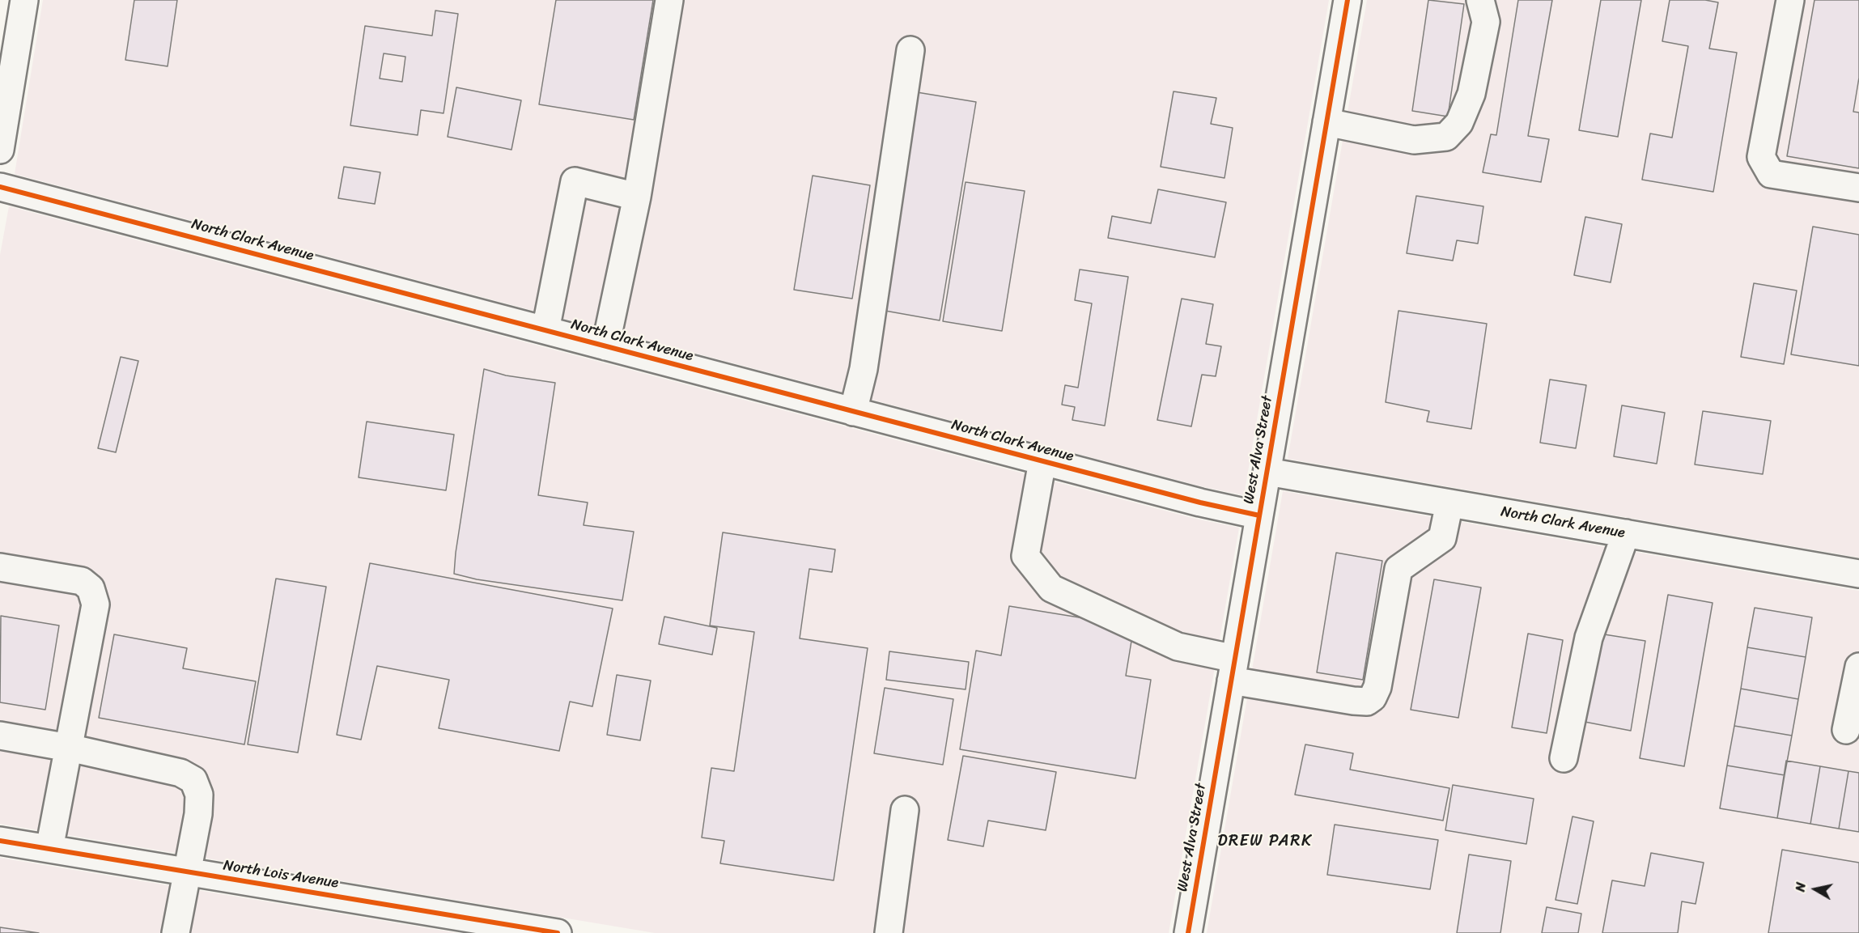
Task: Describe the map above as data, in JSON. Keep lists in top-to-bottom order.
{
  "streets": {
    "street": ["North Clark Avenue", "West Alva Street", "North Lois Avenue"]
  },
  "crossings": [
    ["North Clark Avenue", "West Alva Street"]
  ],
  "districts": ["DREW PARK"],
  "north": "left"
}
